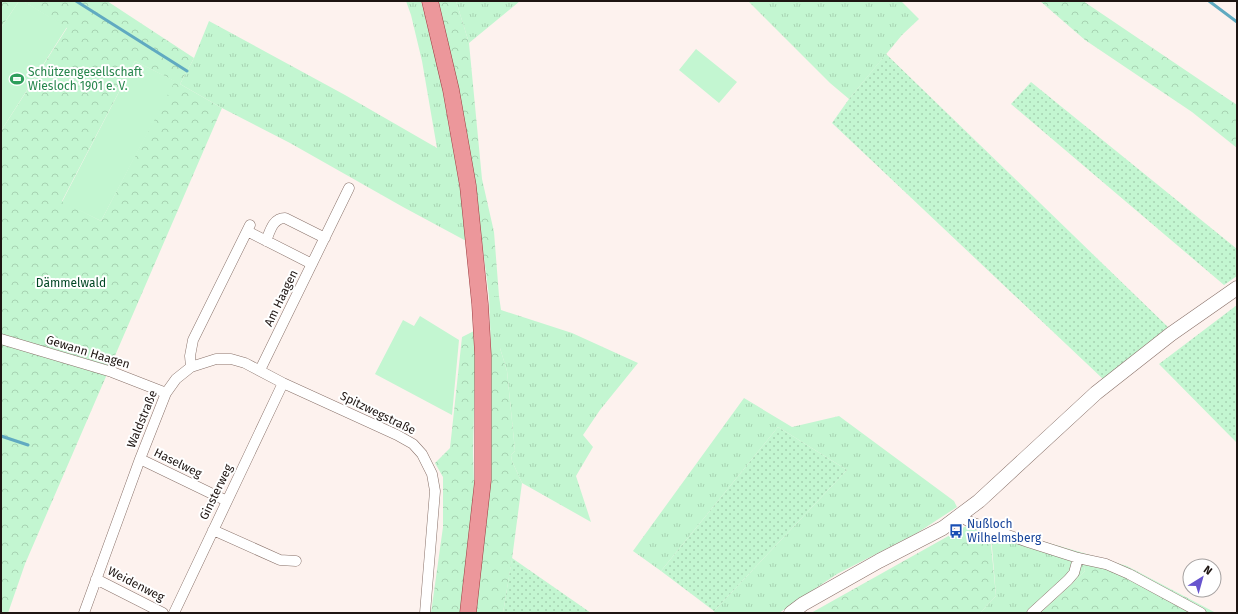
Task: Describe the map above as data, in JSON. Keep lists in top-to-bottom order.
{
  "streets": {
    "street": [
      "Am Haagen",
      "Gewann Haagen",
      "Spitzwegstraße",
      "Waldstraße",
      "Haselweg",
      "Ginsterweg",
      "Weidenweg"
    ]
  },
  "crossings": [
    ["Am Haagen", "Spitzwegstraße"],
    ["Gewann Haagen", "Waldstraße"],
    ["Spitzwegstraße", "Waldstraße"],
    ["Spitzwegstraße", "Ginsterweg"],
    ["Waldstraße", "Haselweg"],
    ["Waldstraße", "Weidenweg"],
    ["Haselweg", "Ginsterweg"]
  ],
  "parks": ["Dämmelwald"],
  "places": {
    "sports": ["Schützengesellschaft Wiesloch 1901 e. V."],
    "bus stop": ["Nußloch Wilhelmsberg"]
  },
  "north": "top right"
}
